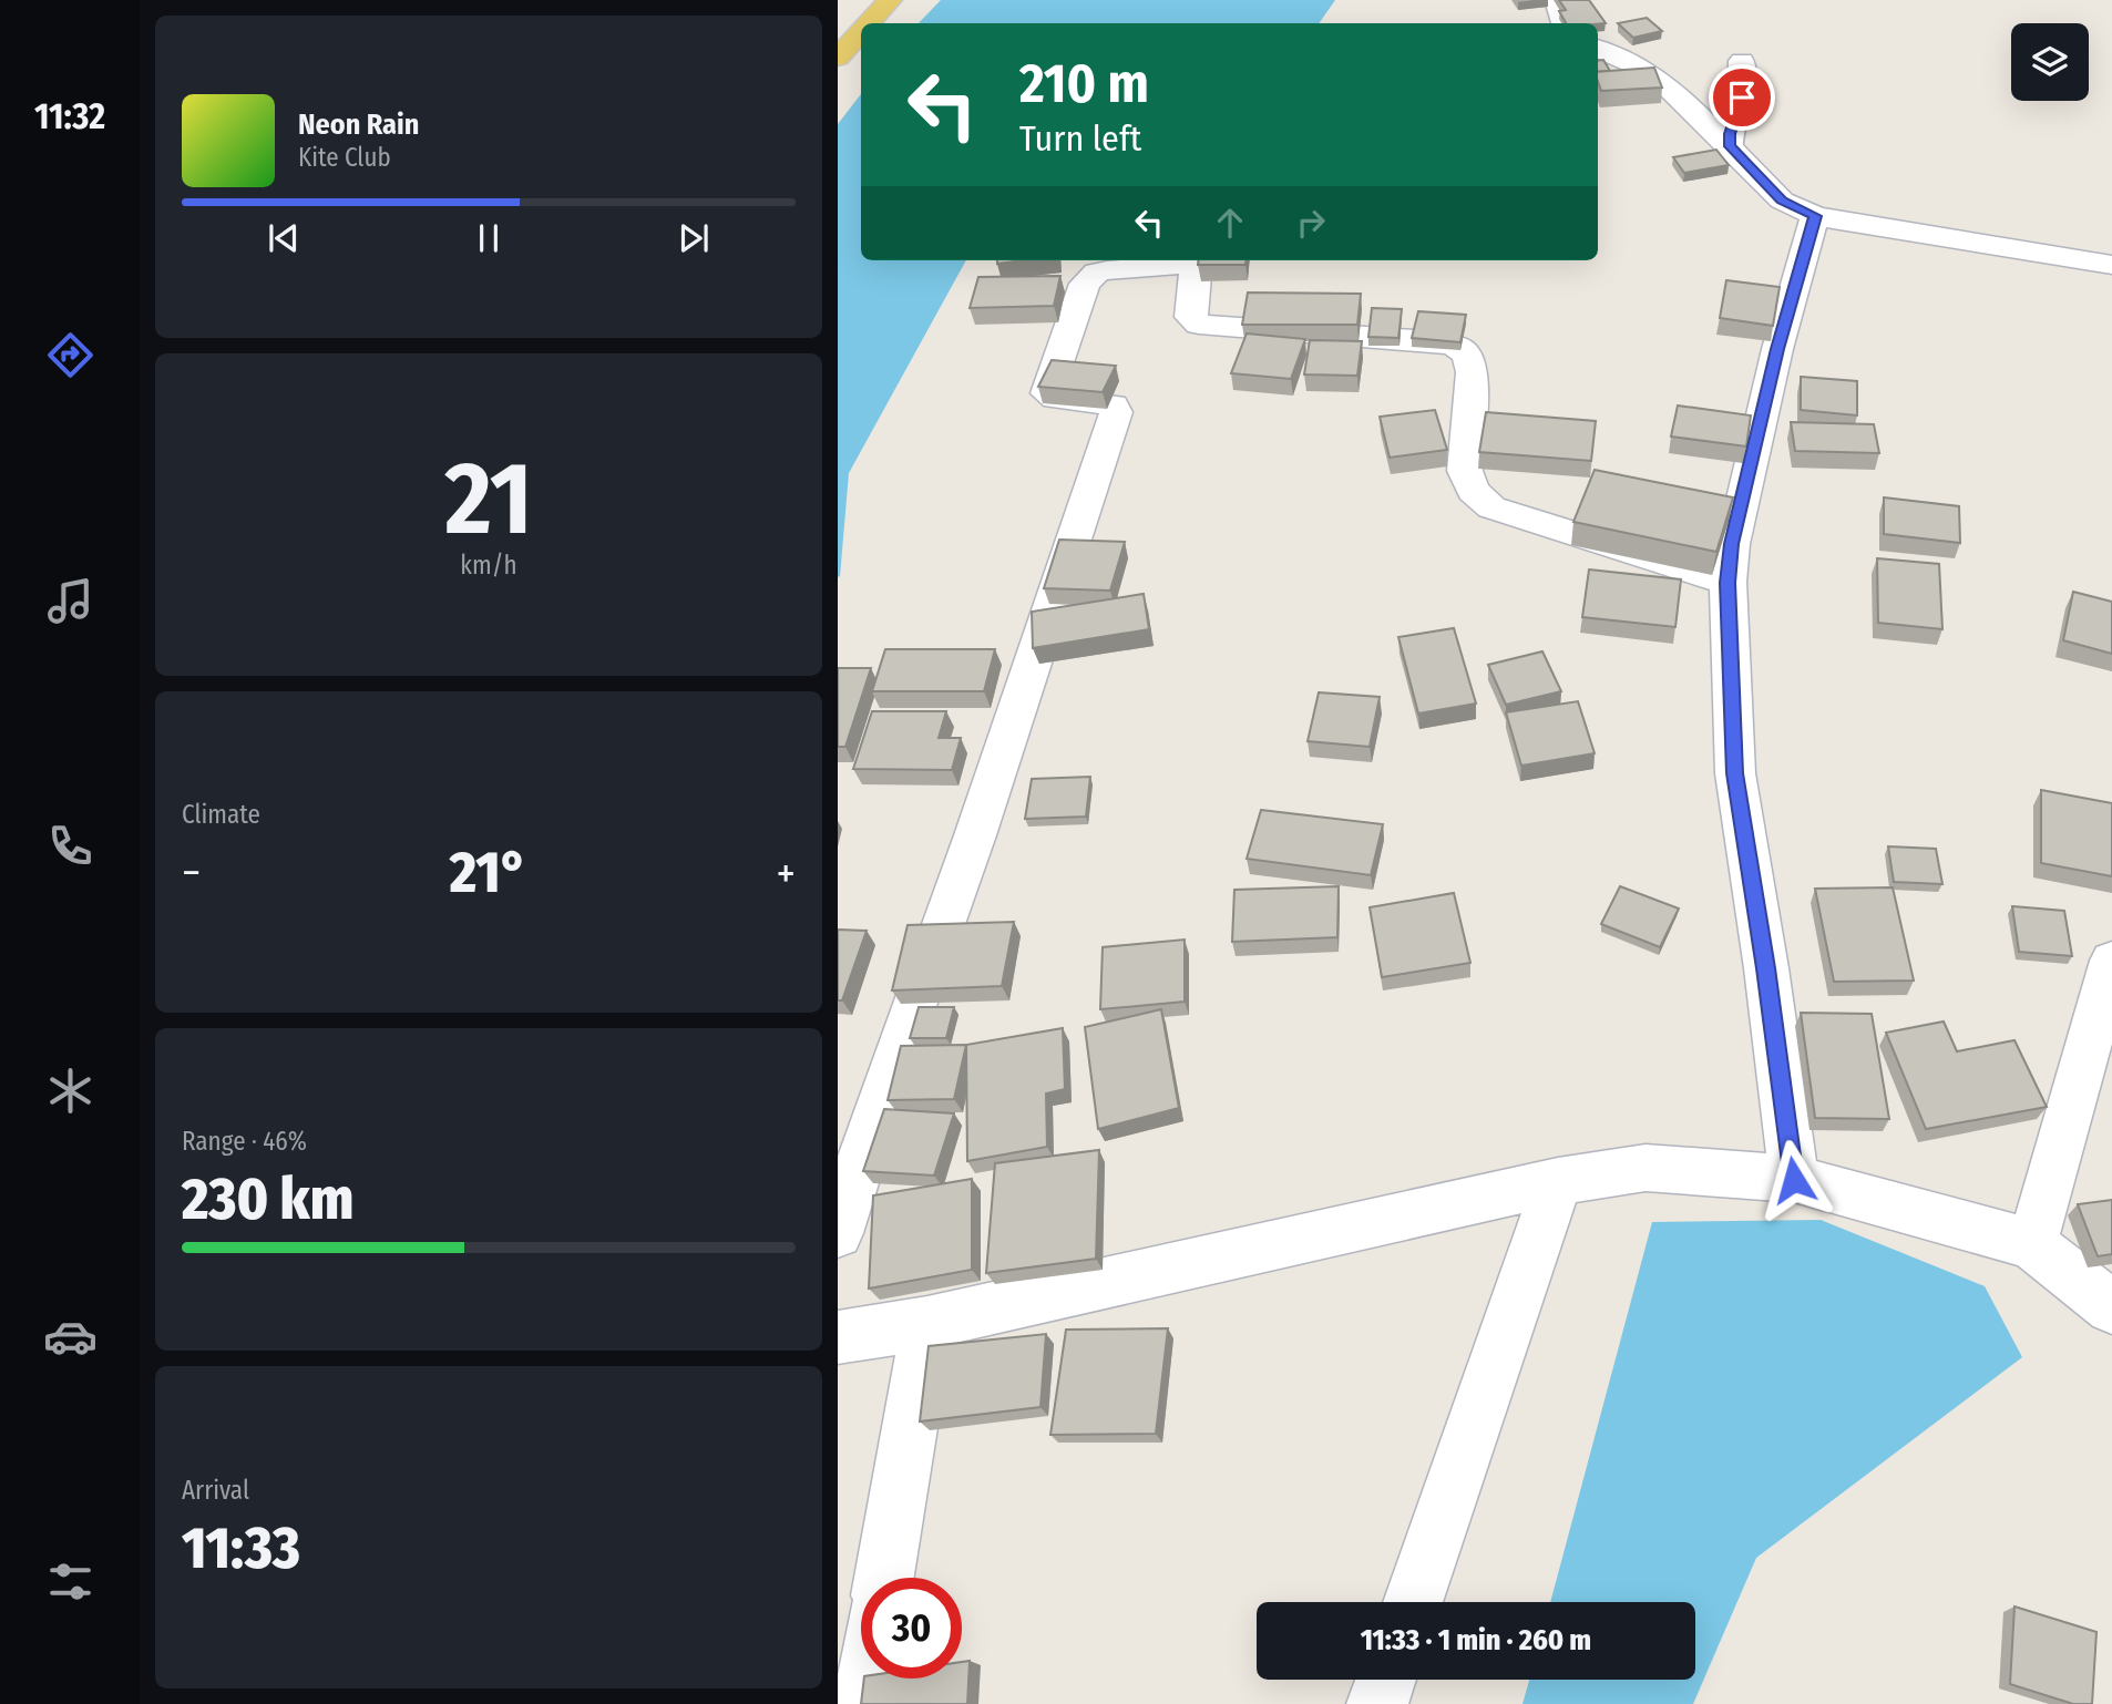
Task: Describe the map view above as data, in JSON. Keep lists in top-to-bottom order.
{
  "page": {
    "tabs": "11:32",
    "turn": ["210 m", "Turn left"],
    "song": ["Neon Rain", "Kite Club"],
    "tile": [
      ["21", "km/h"],
      "Climate",
      ["Range · 46%", "230 km"],
      ["Arrival", "11:33"]
    ],
    "heat": ["−", "21°", "+"],
    "limit": "30",
    "trip": "11:33 · 1 min · 260 m"
  }
}
